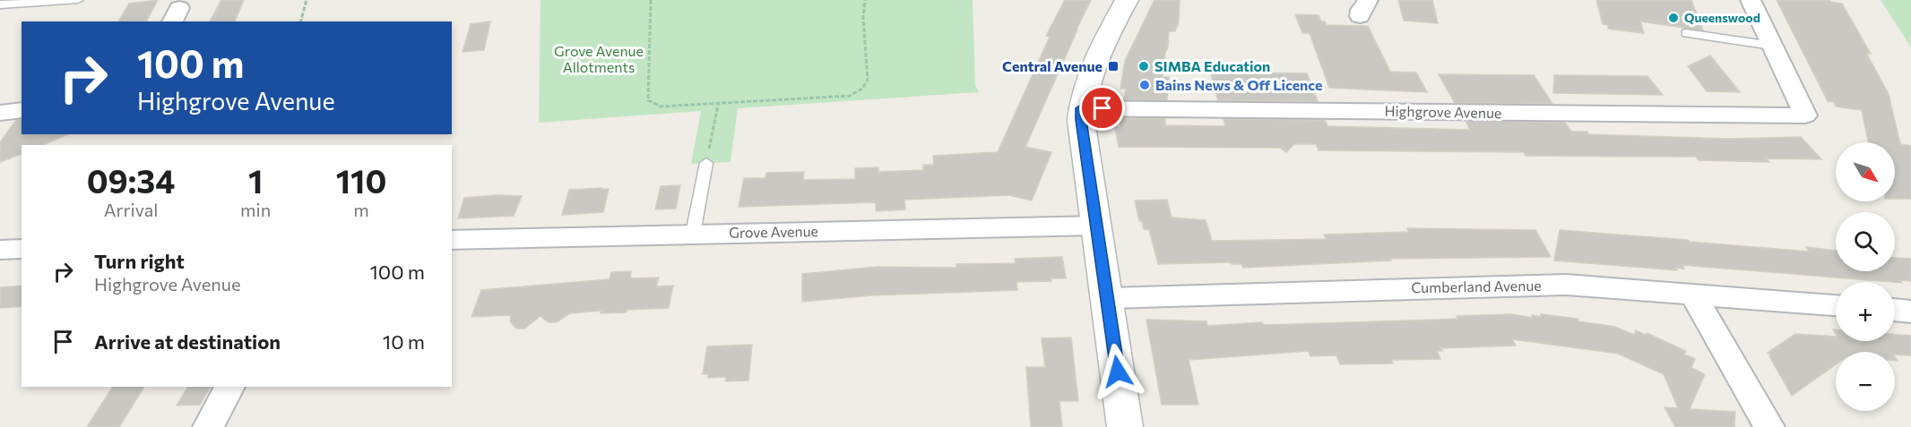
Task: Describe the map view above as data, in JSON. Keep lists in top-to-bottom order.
{
  "streets": {
    "street": ["Highgrove Avenue", "Grove Avenue", "Cumberland Avenue"]
  },
  "parks": ["Grove Avenue Allotments"],
  "places": {
    "other": ["Queenswood", "SIMBA Education", "Bains News & Off Licence"],
    "transit": ["Central Avenue"]
  },
  "north": "bottom right",
  "page": {
    "turn": ["100 m", "Highgrove Avenue"],
    "map_buttons": ["+", "−"],
    "eta": [
      "09:34",
      "Arrival",
      "1",
      "min",
      "110",
      "m"
    ],
    "list": [
      {
        "name": "Turn right",
        "note": "Highgrove Avenue",
        "value": "100 m"
      },
      {
        "name": "Arrive at destination",
        "value": "10 m"
      }
    ]
  }
}
